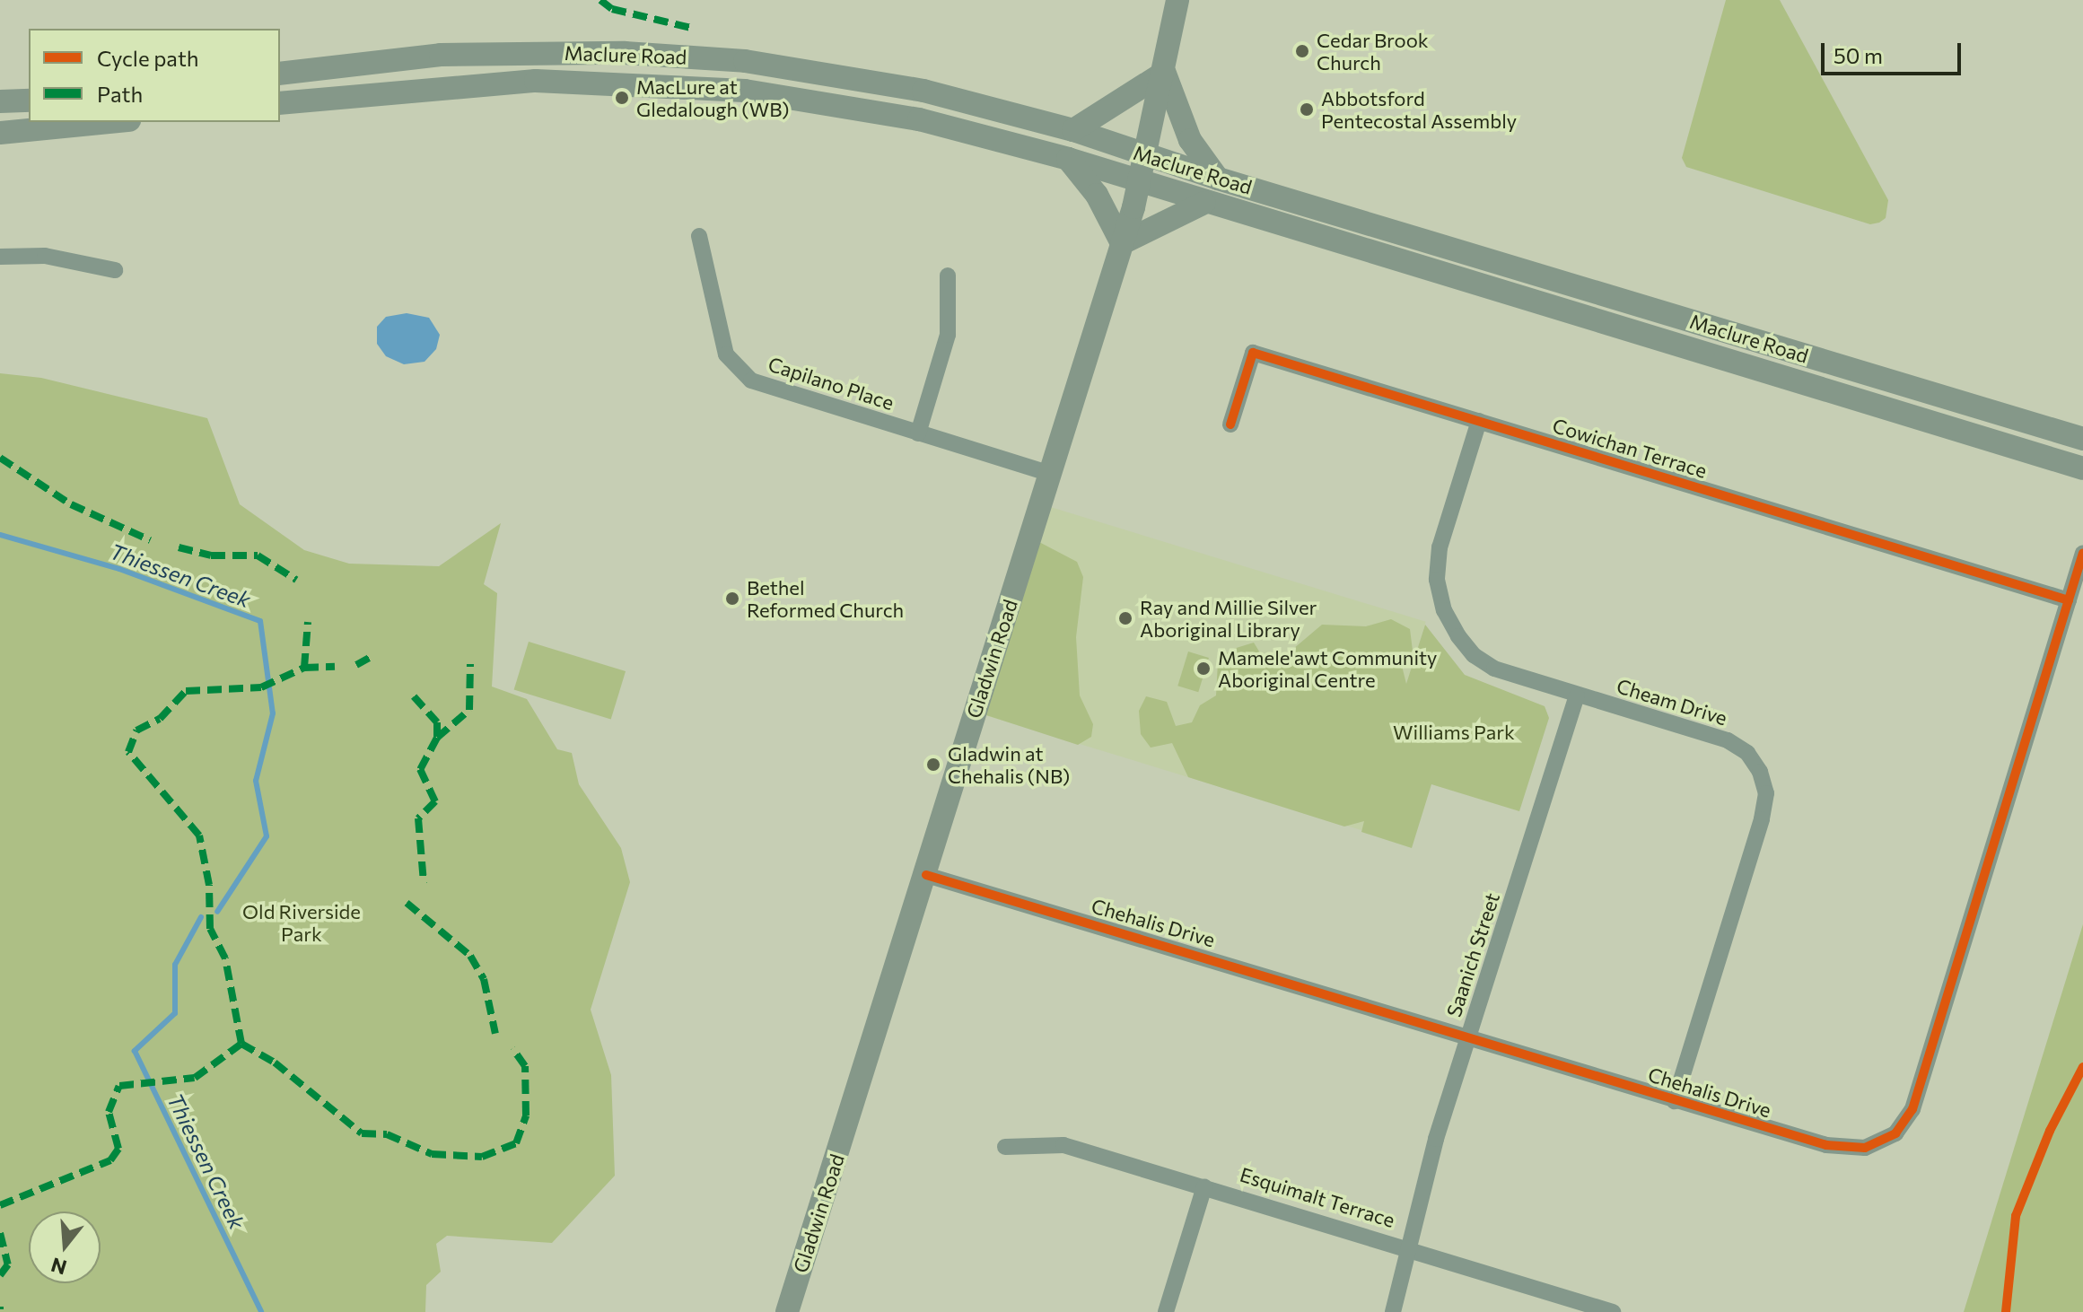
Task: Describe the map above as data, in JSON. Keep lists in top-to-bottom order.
{
  "streets": {
    "main road": ["Maclure Road", "Gladwin Road"],
    "street": [
      "Capilano Place",
      "Cowichan Terrace",
      "Cheam Drive",
      "Chehalis Drive",
      "Saanich Street",
      "Esquimalt Terrace"
    ]
  },
  "crossings": [
    ["Maclure Road", "Gladwin Road"],
    ["Capilano Place", "Gladwin Road"],
    ["Cowichan Terrace", "Cheam Drive"],
    ["Cowichan Terrace", "Chehalis Drive"],
    ["Gladwin Road", "Chehalis Drive"],
    ["Cheam Drive", "Chehalis Drive"],
    ["Cheam Drive", "Saanich Street"],
    ["Chehalis Drive", "Saanich Street"],
    ["Saanich Street", "Esquimalt Terrace"]
  ],
  "water": ["Thiessen Creek"],
  "parks": ["Williams Park", "Old Riverside Park"],
  "places": [
    "Cedar Brook Church",
    "MacLure at Gledalough (WB)",
    "Abbotsford Pentecostal Assembly",
    "Bethel Reformed Church",
    "Ray and Millie Silver Aboriginal Library",
    "Mamele'awt Community Aboriginal Centre",
    "Gladwin at Chehalis (NB)"
  ],
  "legend": ["Cycle path", "Path"],
  "scale_bar": "50 m",
  "north": "bottom"
}
